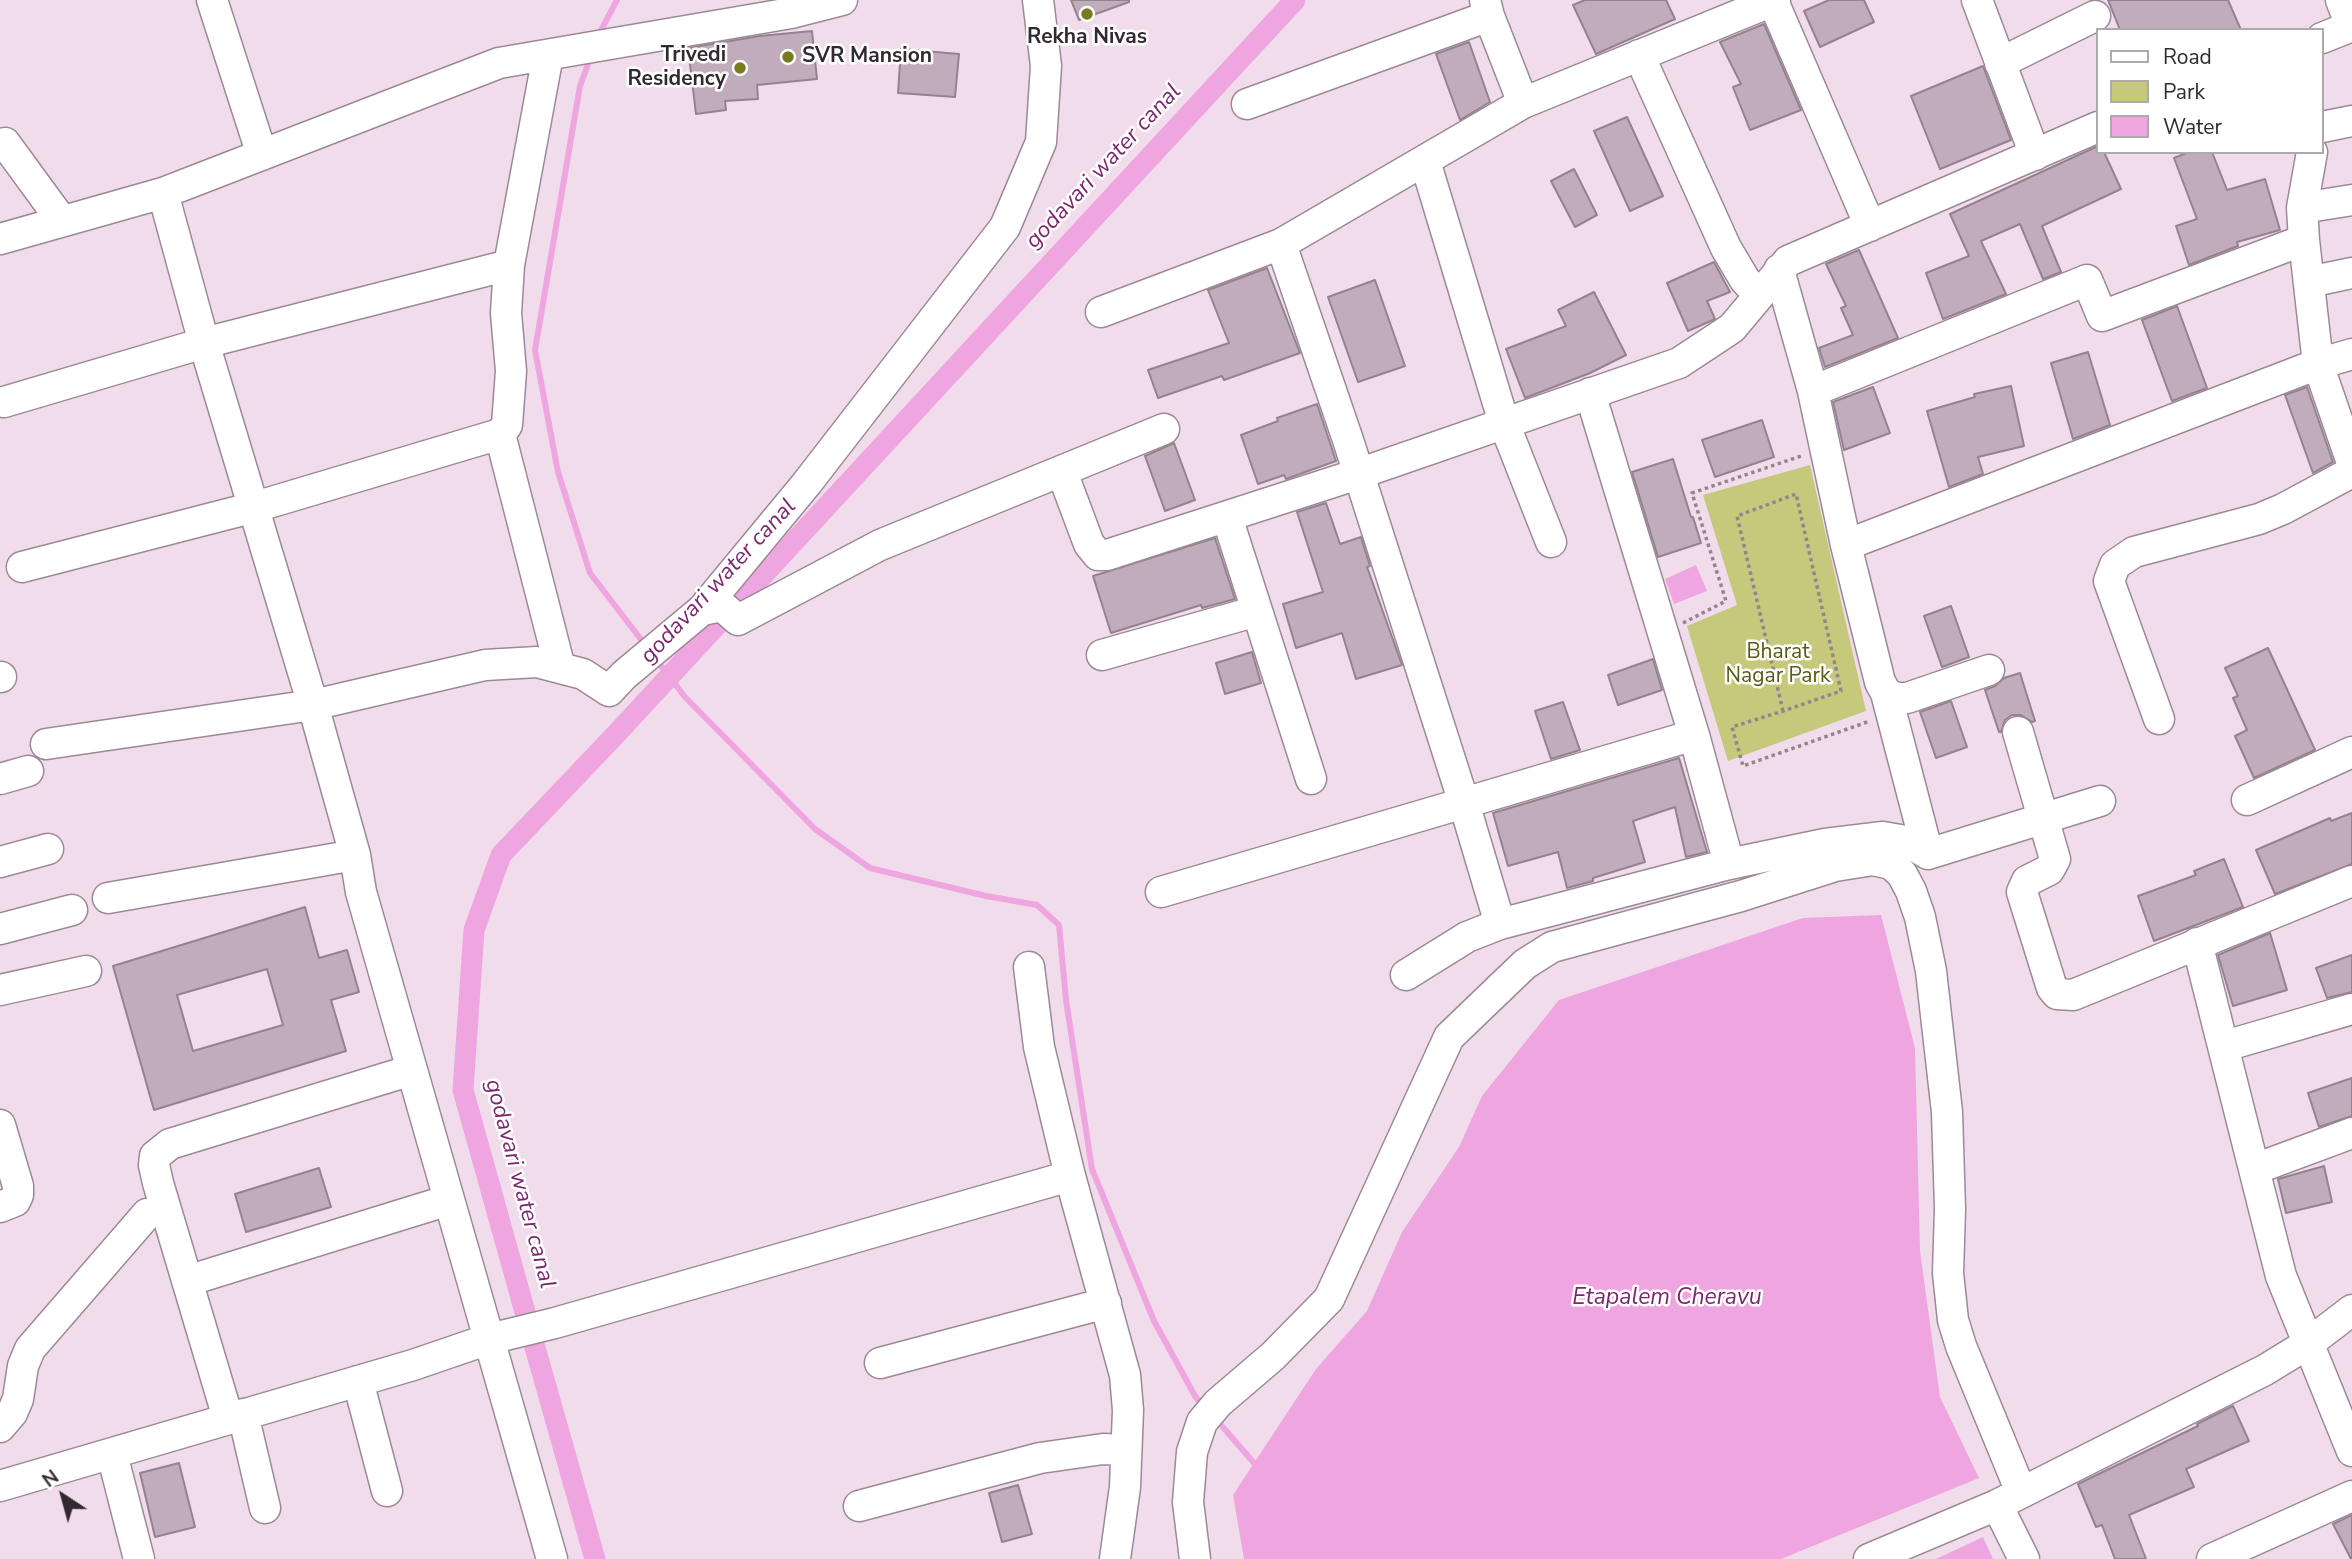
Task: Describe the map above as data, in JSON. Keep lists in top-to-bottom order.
{
  "water": ["godavari water canal", "Etapalem Cheravu"],
  "parks": ["Bharat Nagar Park"],
  "places": ["Rekha Nivas", "SVR Mansion", "Trivedi Residency"],
  "legend": ["Road", "Park", "Water"],
  "north": "top left"
}
